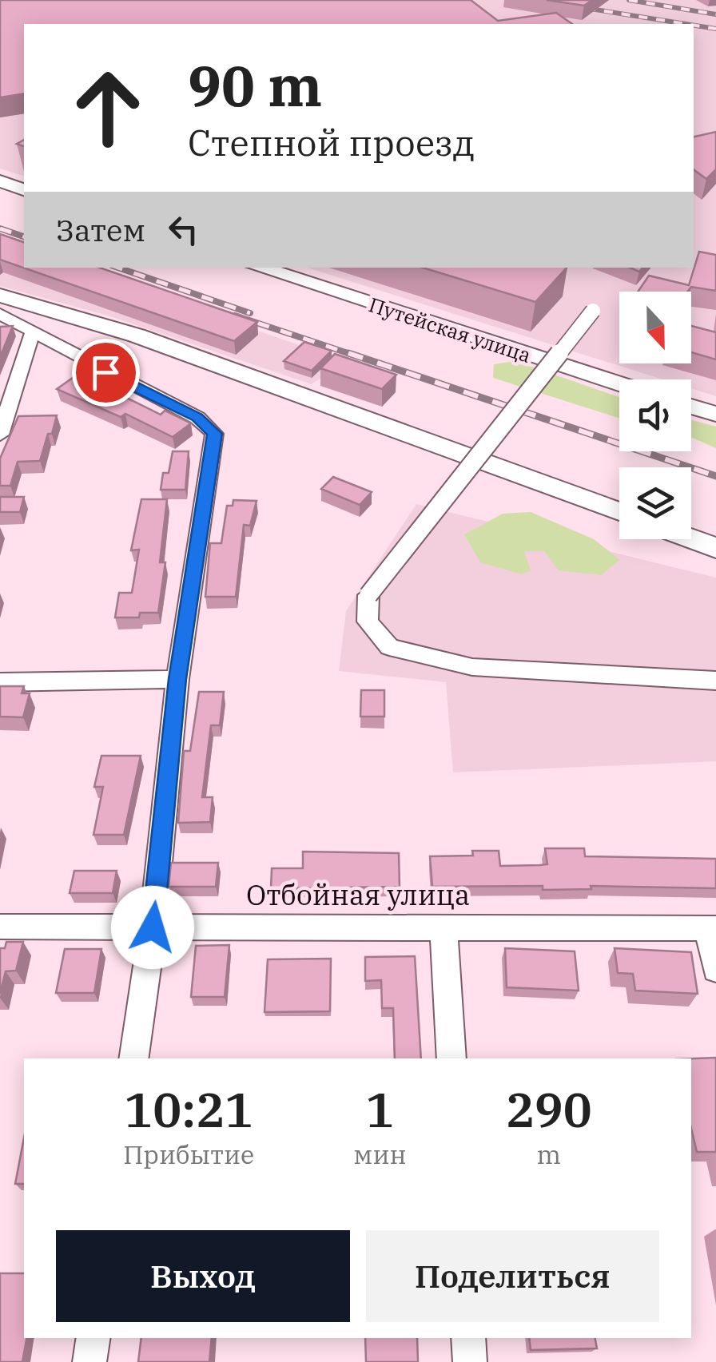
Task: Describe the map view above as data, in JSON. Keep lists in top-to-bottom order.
{
  "streets": {
    "main road": ["Путейская улица"],
    "street": ["Отбойная улица"]
  },
  "north": "bottom",
  "page": {
    "turn": ["90 m", "Степной проезд"],
    "then": "Затем",
    "eta": [
      "10:21",
      "Прибытие",
      "1",
      "мин",
      "290",
      "m"
    ],
    "buttons": ["Выход", "Поделиться"]
  }
}
